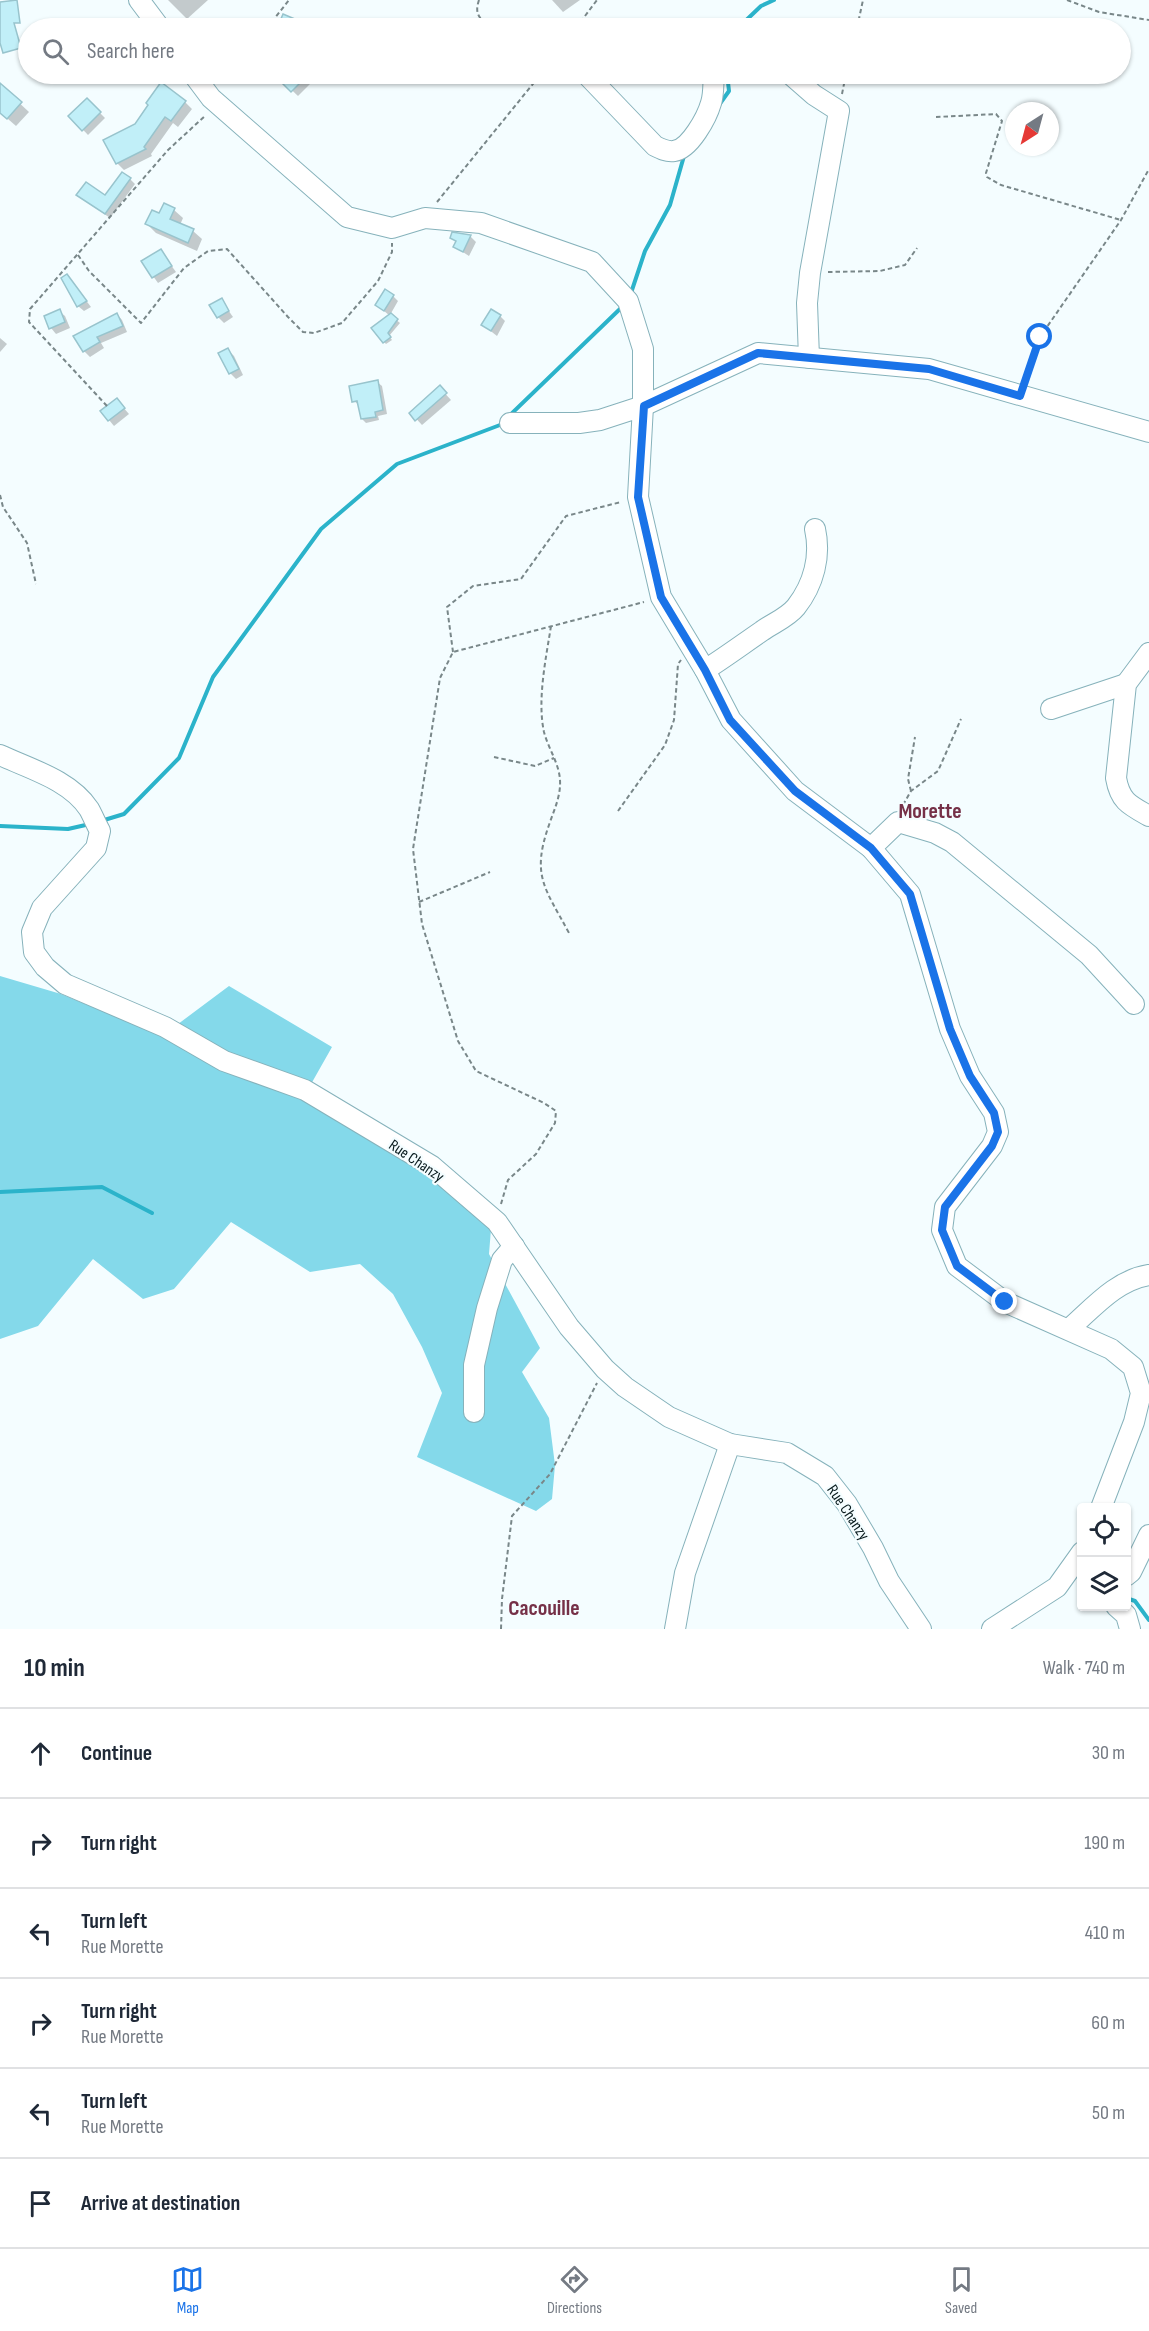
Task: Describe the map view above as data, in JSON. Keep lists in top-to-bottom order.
{
  "streets": {
    "street": ["Rue Chanzy"]
  },
  "districts": ["Morette", "Cacouille"],
  "north": "bottom left",
  "page": {
    "search": "Search here",
    "heading": ["10 min", "Walk · 740 m"],
    "list": [
      ["Continue", "30 m"],
      ["Turn right", "190 m"],
      ["Turn left", "Rue Morette", "410 m"],
      ["Turn right", "Rue Morette", "60 m"],
      ["Turn left", "Rue Morette", "50 m"],
      "Arrive at destination"
    ],
    "nav": ["Map", "Directions", "Saved"]
  }
}
